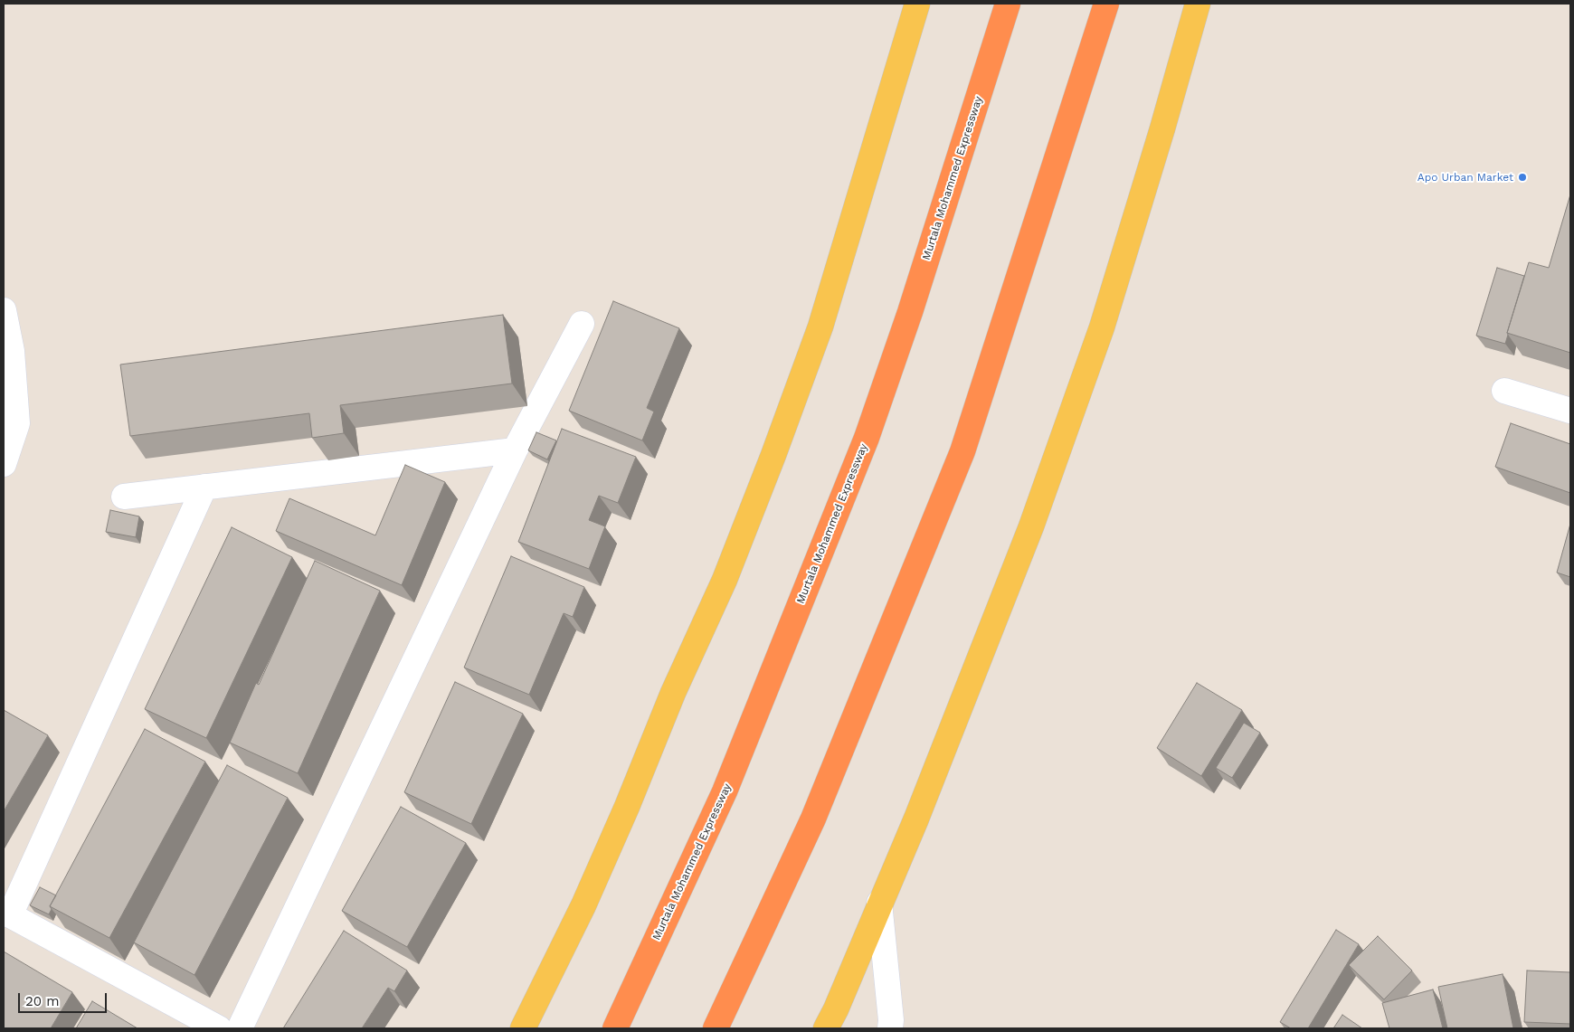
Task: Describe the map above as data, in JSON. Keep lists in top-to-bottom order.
{
  "streets": {
    "highway": ["Murtala Mohammed Expressway"]
  },
  "places": ["Apo Urban Market"],
  "scale_bar": "20 m"
}
